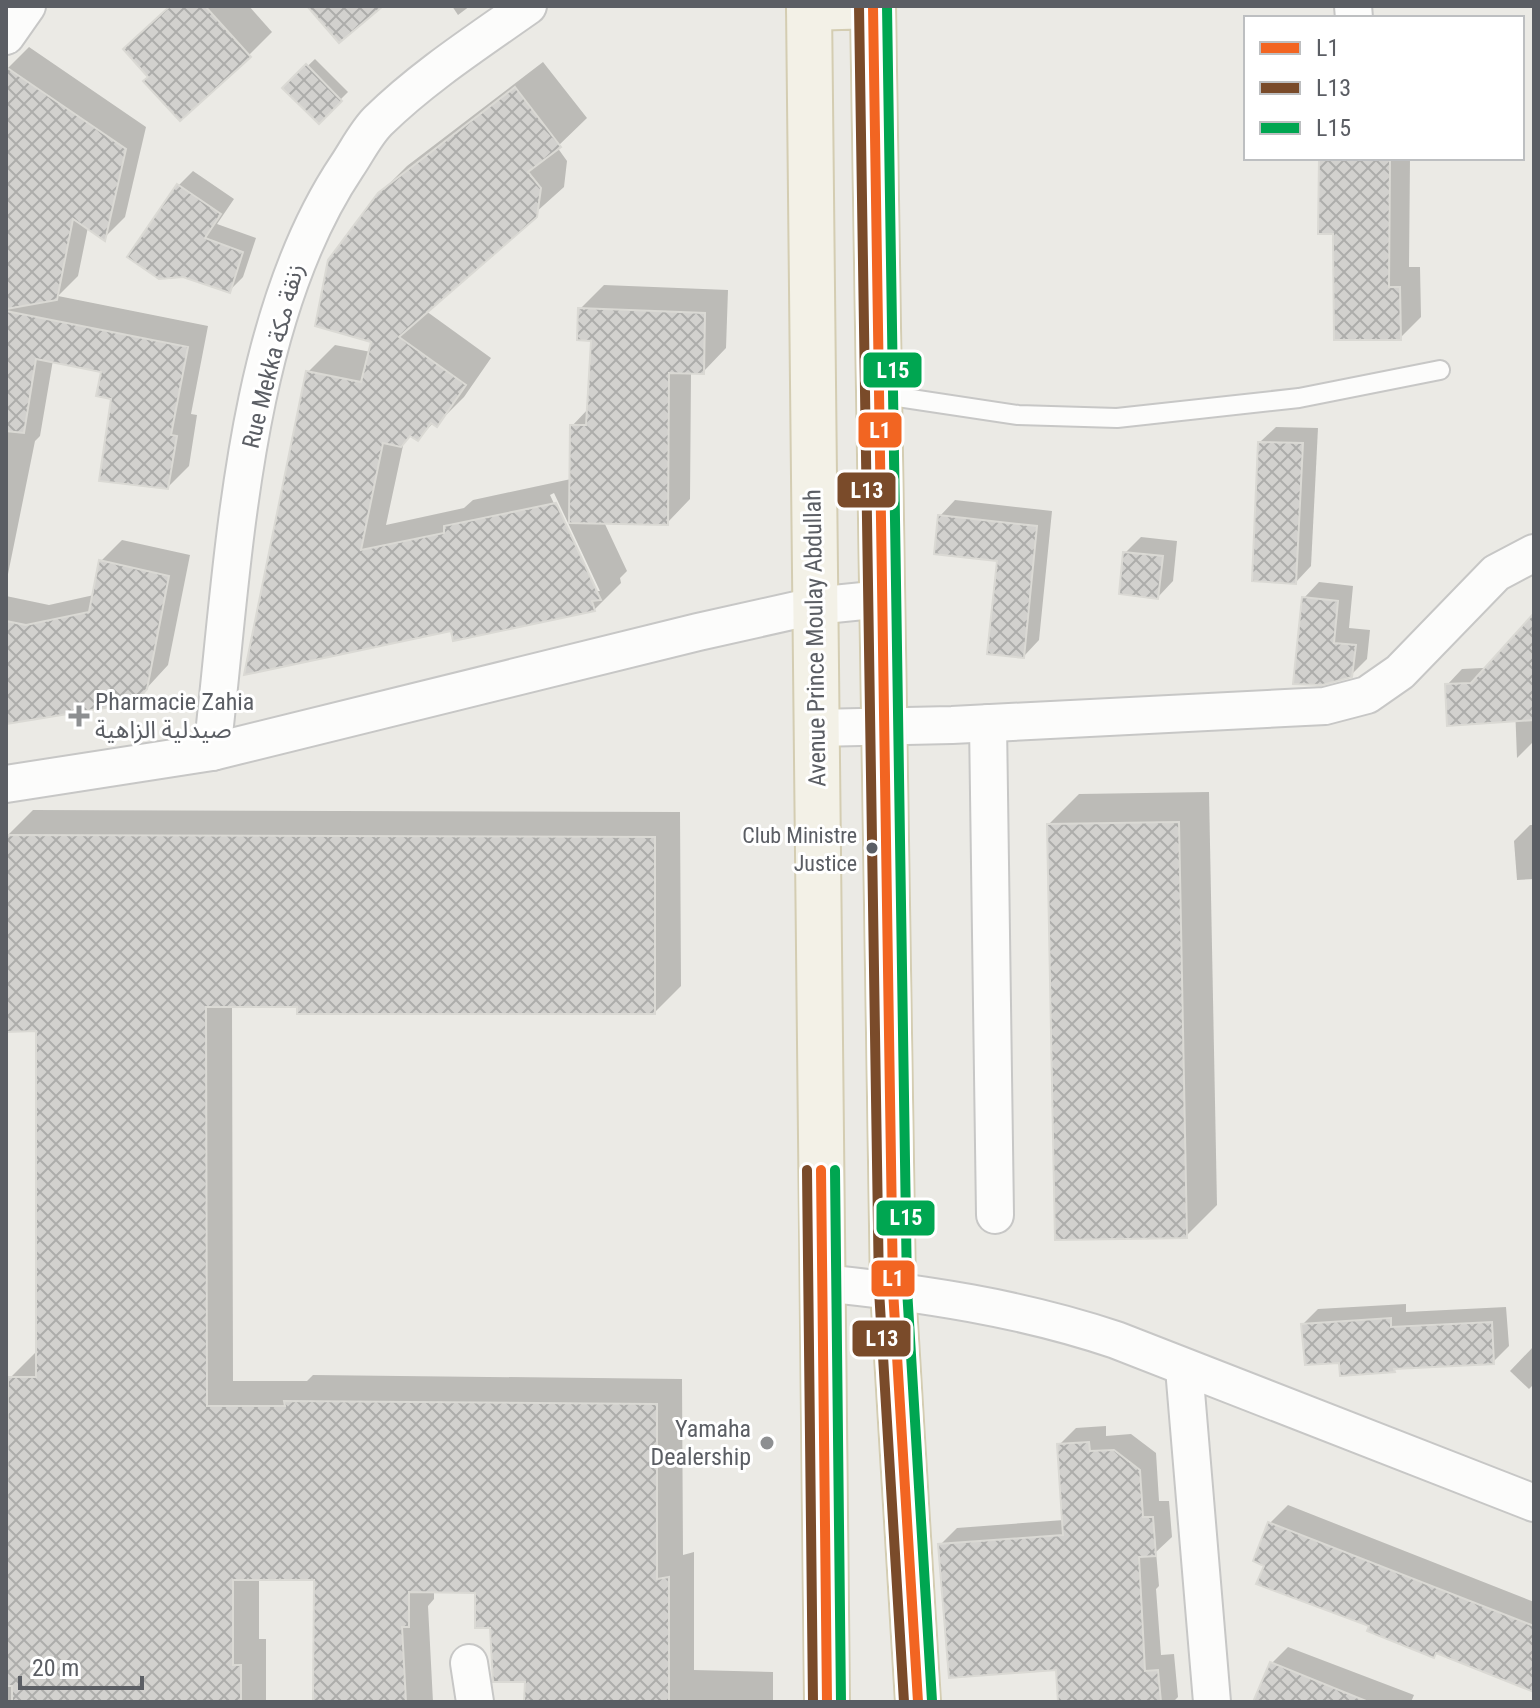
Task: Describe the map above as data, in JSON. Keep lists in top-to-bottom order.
{
  "streets": {
    "main road": ["Avenue Prince Moulay Abdullah"],
    "street": ["Rue Mekka زنقة مكة"]
  },
  "places": {
    "health": ["Pharmacie Zahia صيدلية الزاهية"],
    "other": ["Club Ministre Justice", "Yamaha Dealership"]
  },
  "lines": ["transit line L1", "transit line L13", "transit line L15"],
  "legend": ["L1", "L13", "L15"],
  "scale_bar": "20 m"
}
